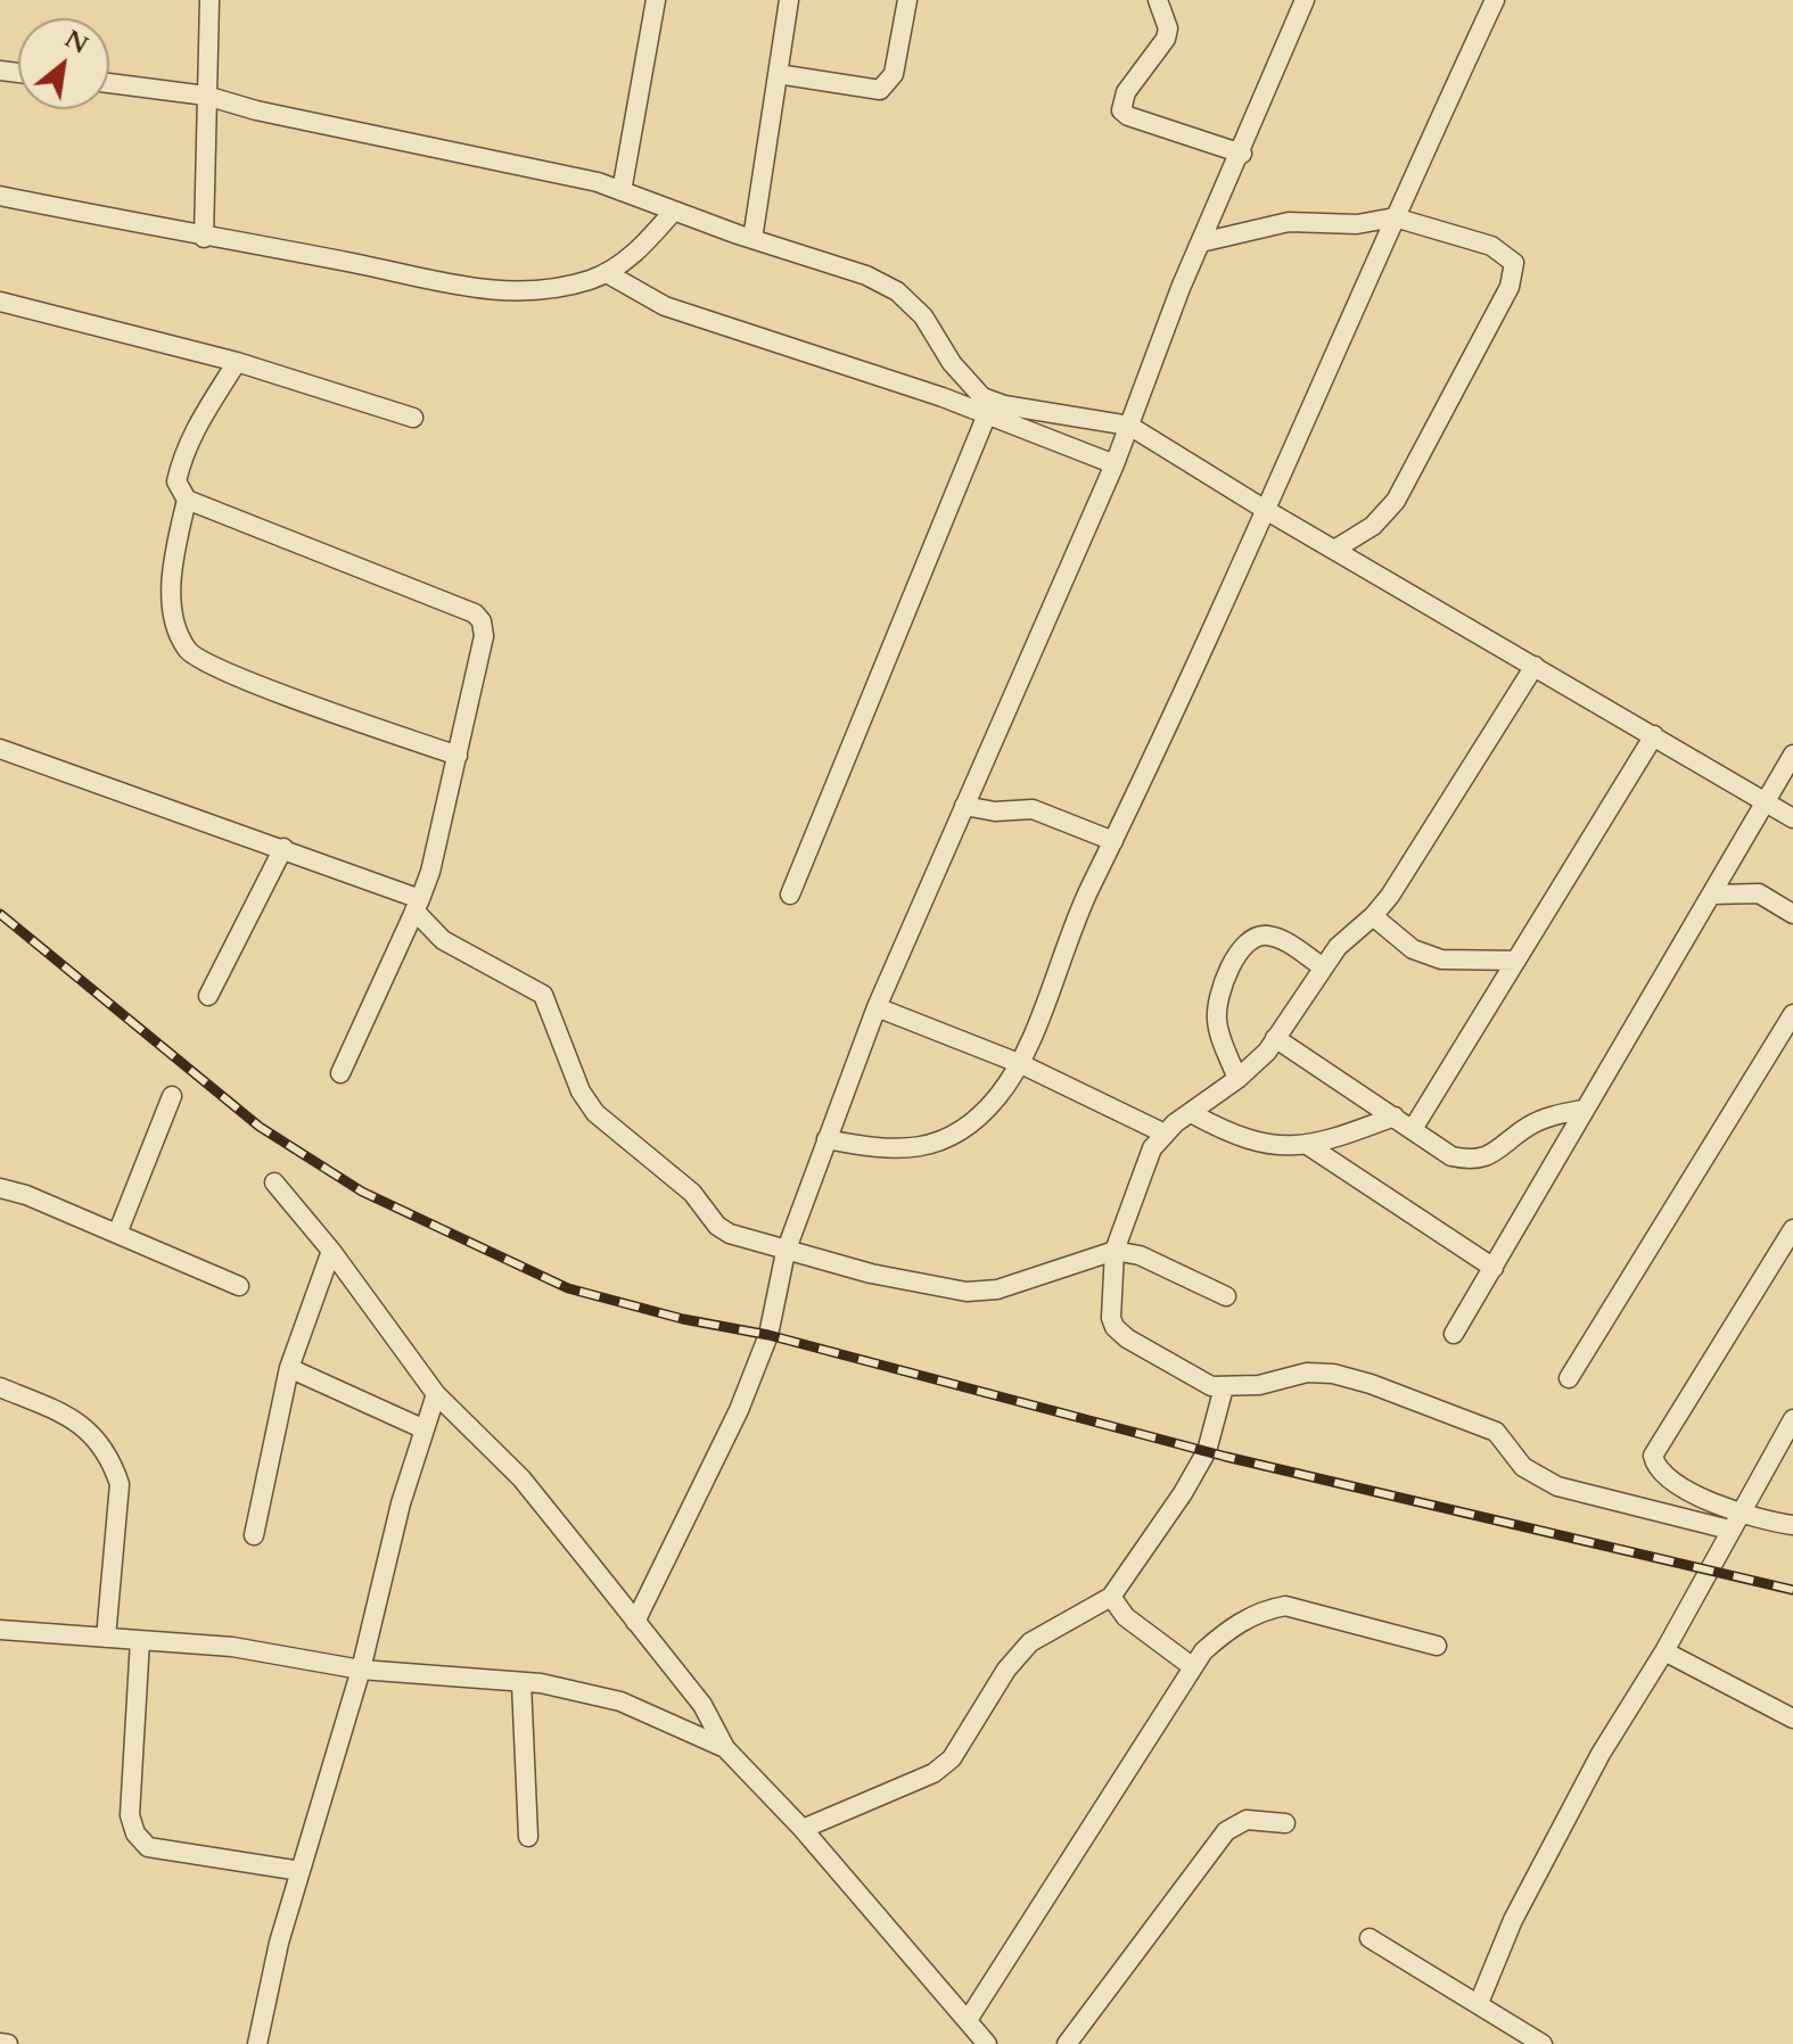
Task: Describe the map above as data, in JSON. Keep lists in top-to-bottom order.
{
  "north": "top right"
}
